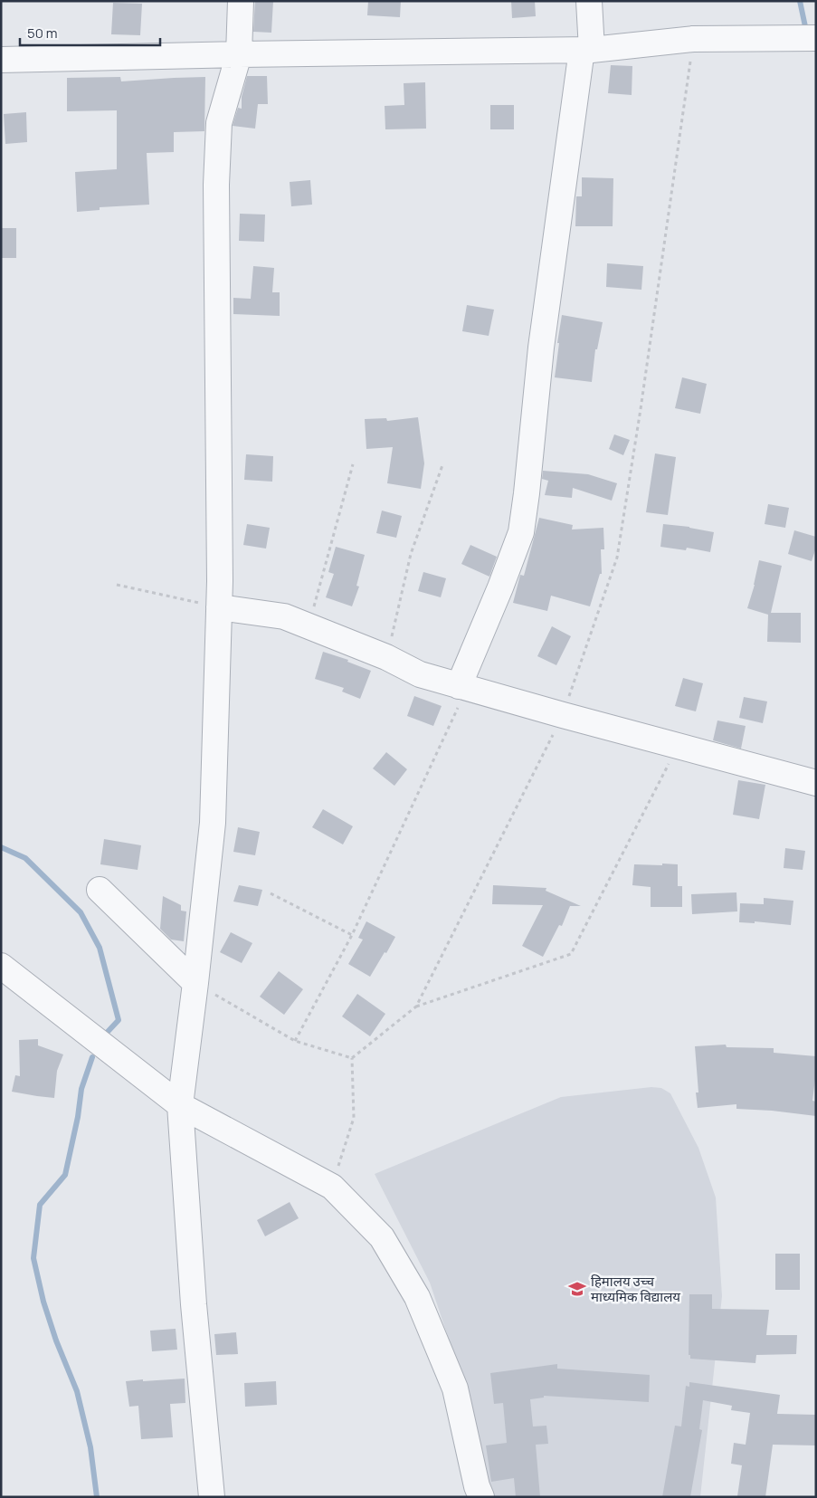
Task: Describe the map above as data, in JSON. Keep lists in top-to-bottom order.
{
  "places": {
    "school or university": ["हिमालय उच्च माध्यमिक विद्यालय"]
  },
  "scale_bar": "50 m"
}
